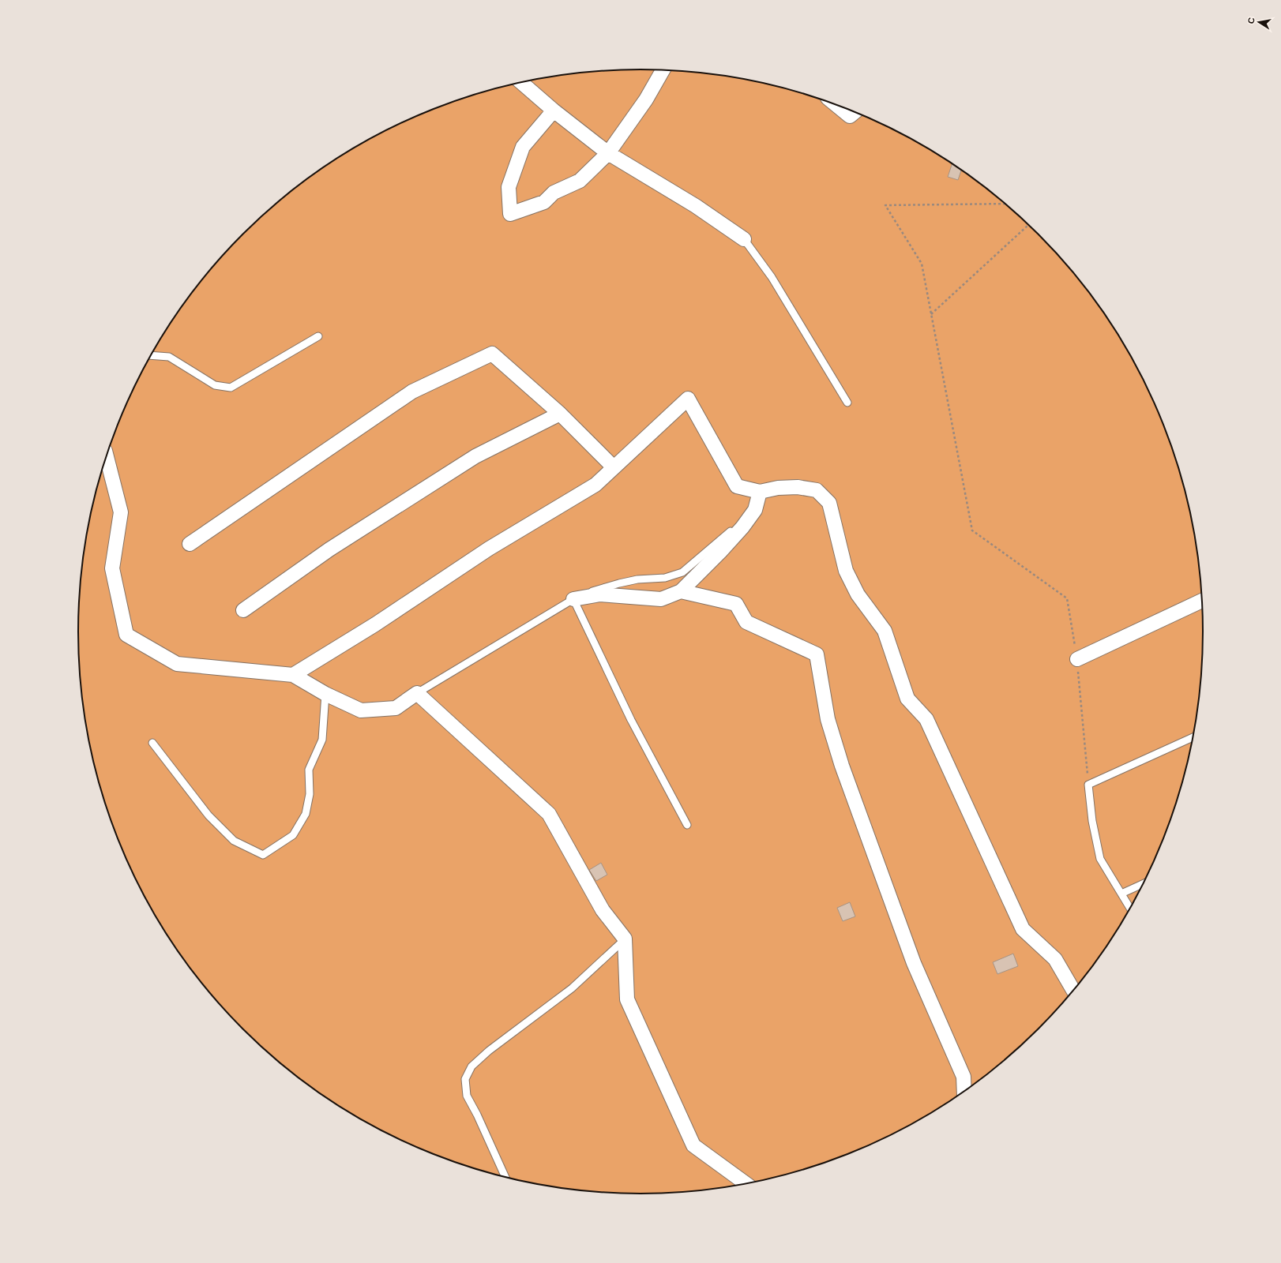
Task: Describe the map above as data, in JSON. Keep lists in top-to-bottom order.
{
  "north": "left"
}
